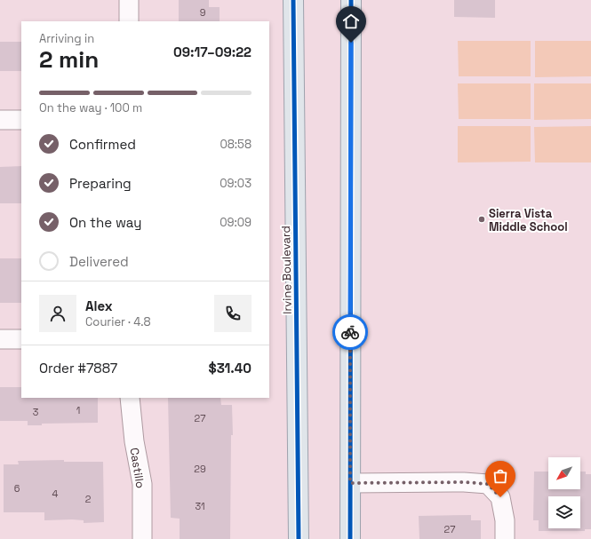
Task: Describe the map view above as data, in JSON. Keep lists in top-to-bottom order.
{
  "streets": {
    "main road": ["Irvine Boulevard"],
    "street": ["Castillo"]
  },
  "places": ["Sierra Vista Middle School"],
  "house_numbers": [
    "9",
    "1",
    "3",
    "27",
    "29",
    "6",
    "4",
    "2",
    "31",
    "27"
  ],
  "north": "bottom left",
  "page": {
    "heading": ["2 min", "Arriving in", "09:17–09:22"],
    "panel": [
      "Alex",
      "Courier · 4.8",
      "Order #7887",
      "$31.40"
    ],
    "bar": "On the way · 100 m",
    "list": [
      ["Confirmed", "08:58"],
      ["Preparing", "09:03"],
      ["On the way", "09:09"],
      "Delivered"
    ]
  }
}
